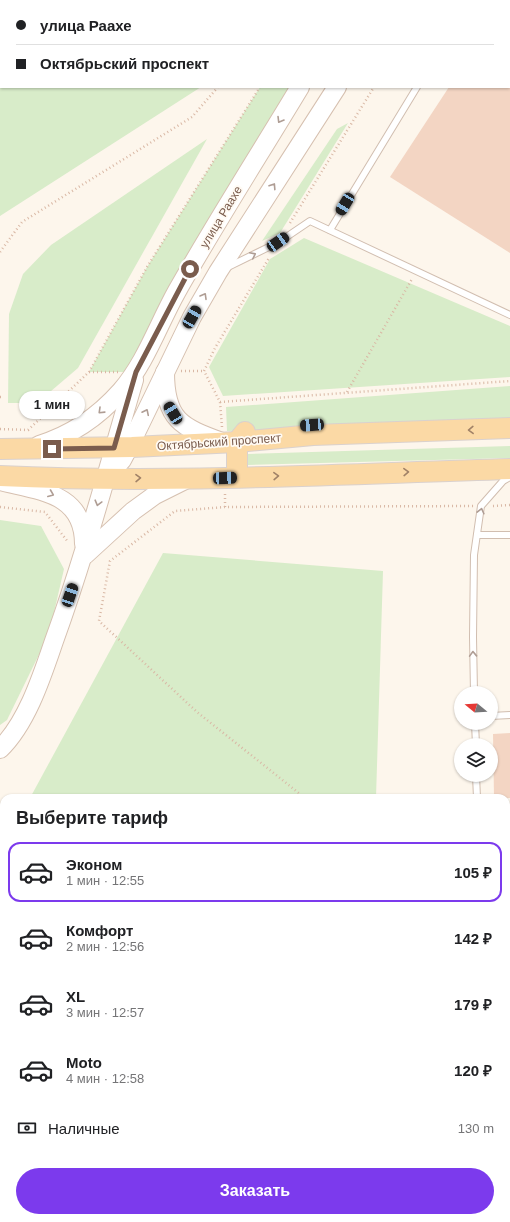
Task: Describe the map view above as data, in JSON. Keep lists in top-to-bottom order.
{
  "streets": {
    "main road": ["улица Раахе", "Октябрьский проспект"]
  },
  "crossings": [
    ["улица Раахе", "Октябрьский проспект"]
  ],
  "north": "left",
  "page": {
    "banner": ["улица Раахе", "Октябрьский проспект"],
    "bubble": "1 мин",
    "heading": "Выберите тариф",
    "list": [
      {
        "name": "Эконом",
        "note": "1 мин · 12:55",
        "value": "105 ₽"
      },
      {
        "name": "Комфорт",
        "note": "2 мин · 12:56",
        "value": "142 ₽"
      },
      {
        "name": "XL",
        "note": "3 мин · 12:57",
        "value": "179 ₽"
      },
      {
        "name": "Moto",
        "note": "4 мин · 12:58",
        "value": "120 ₽"
      }
    ],
    "pay": ["Наличные", "130 m"],
    "buttons": "Заказать"
  }
}
